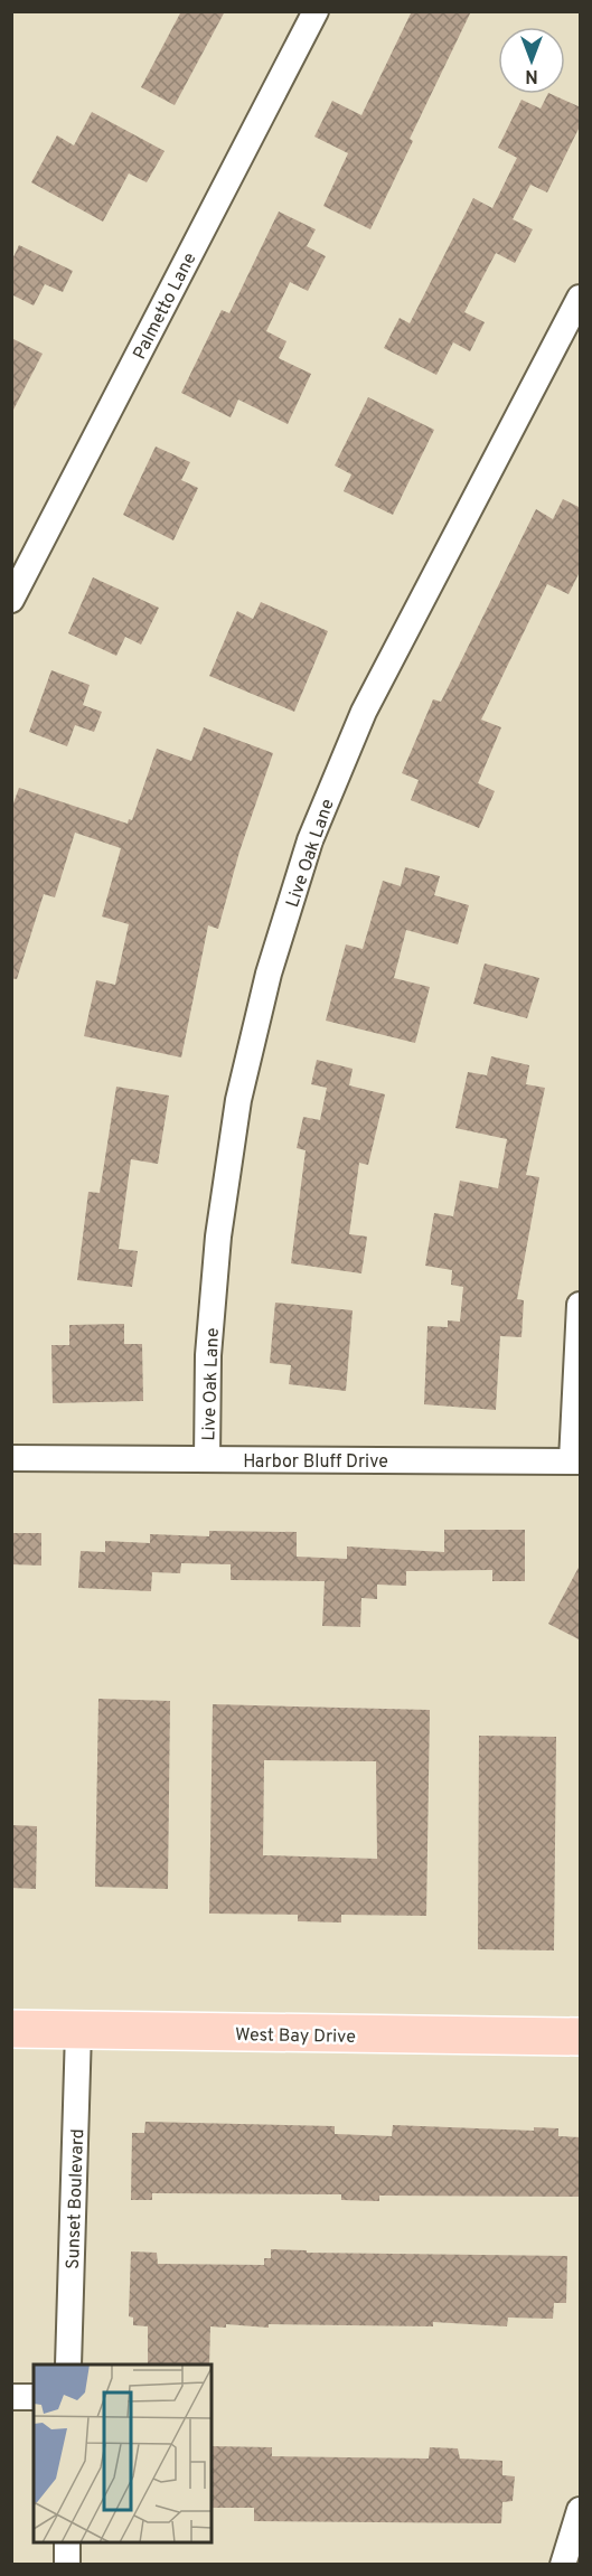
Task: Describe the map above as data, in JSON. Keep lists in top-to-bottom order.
{
  "streets": {
    "main road": ["West Bay Drive"],
    "street": [
      "Palmetto Lane",
      "Live Oak Lane",
      "Harbor Bluff Drive",
      "Sunset Boulevard"
    ]
  },
  "crossings": [
    ["Live Oak Lane", "Harbor Bluff Drive"],
    ["West Bay Drive", "Sunset Boulevard"]
  ],
  "north": "bottom"
}
